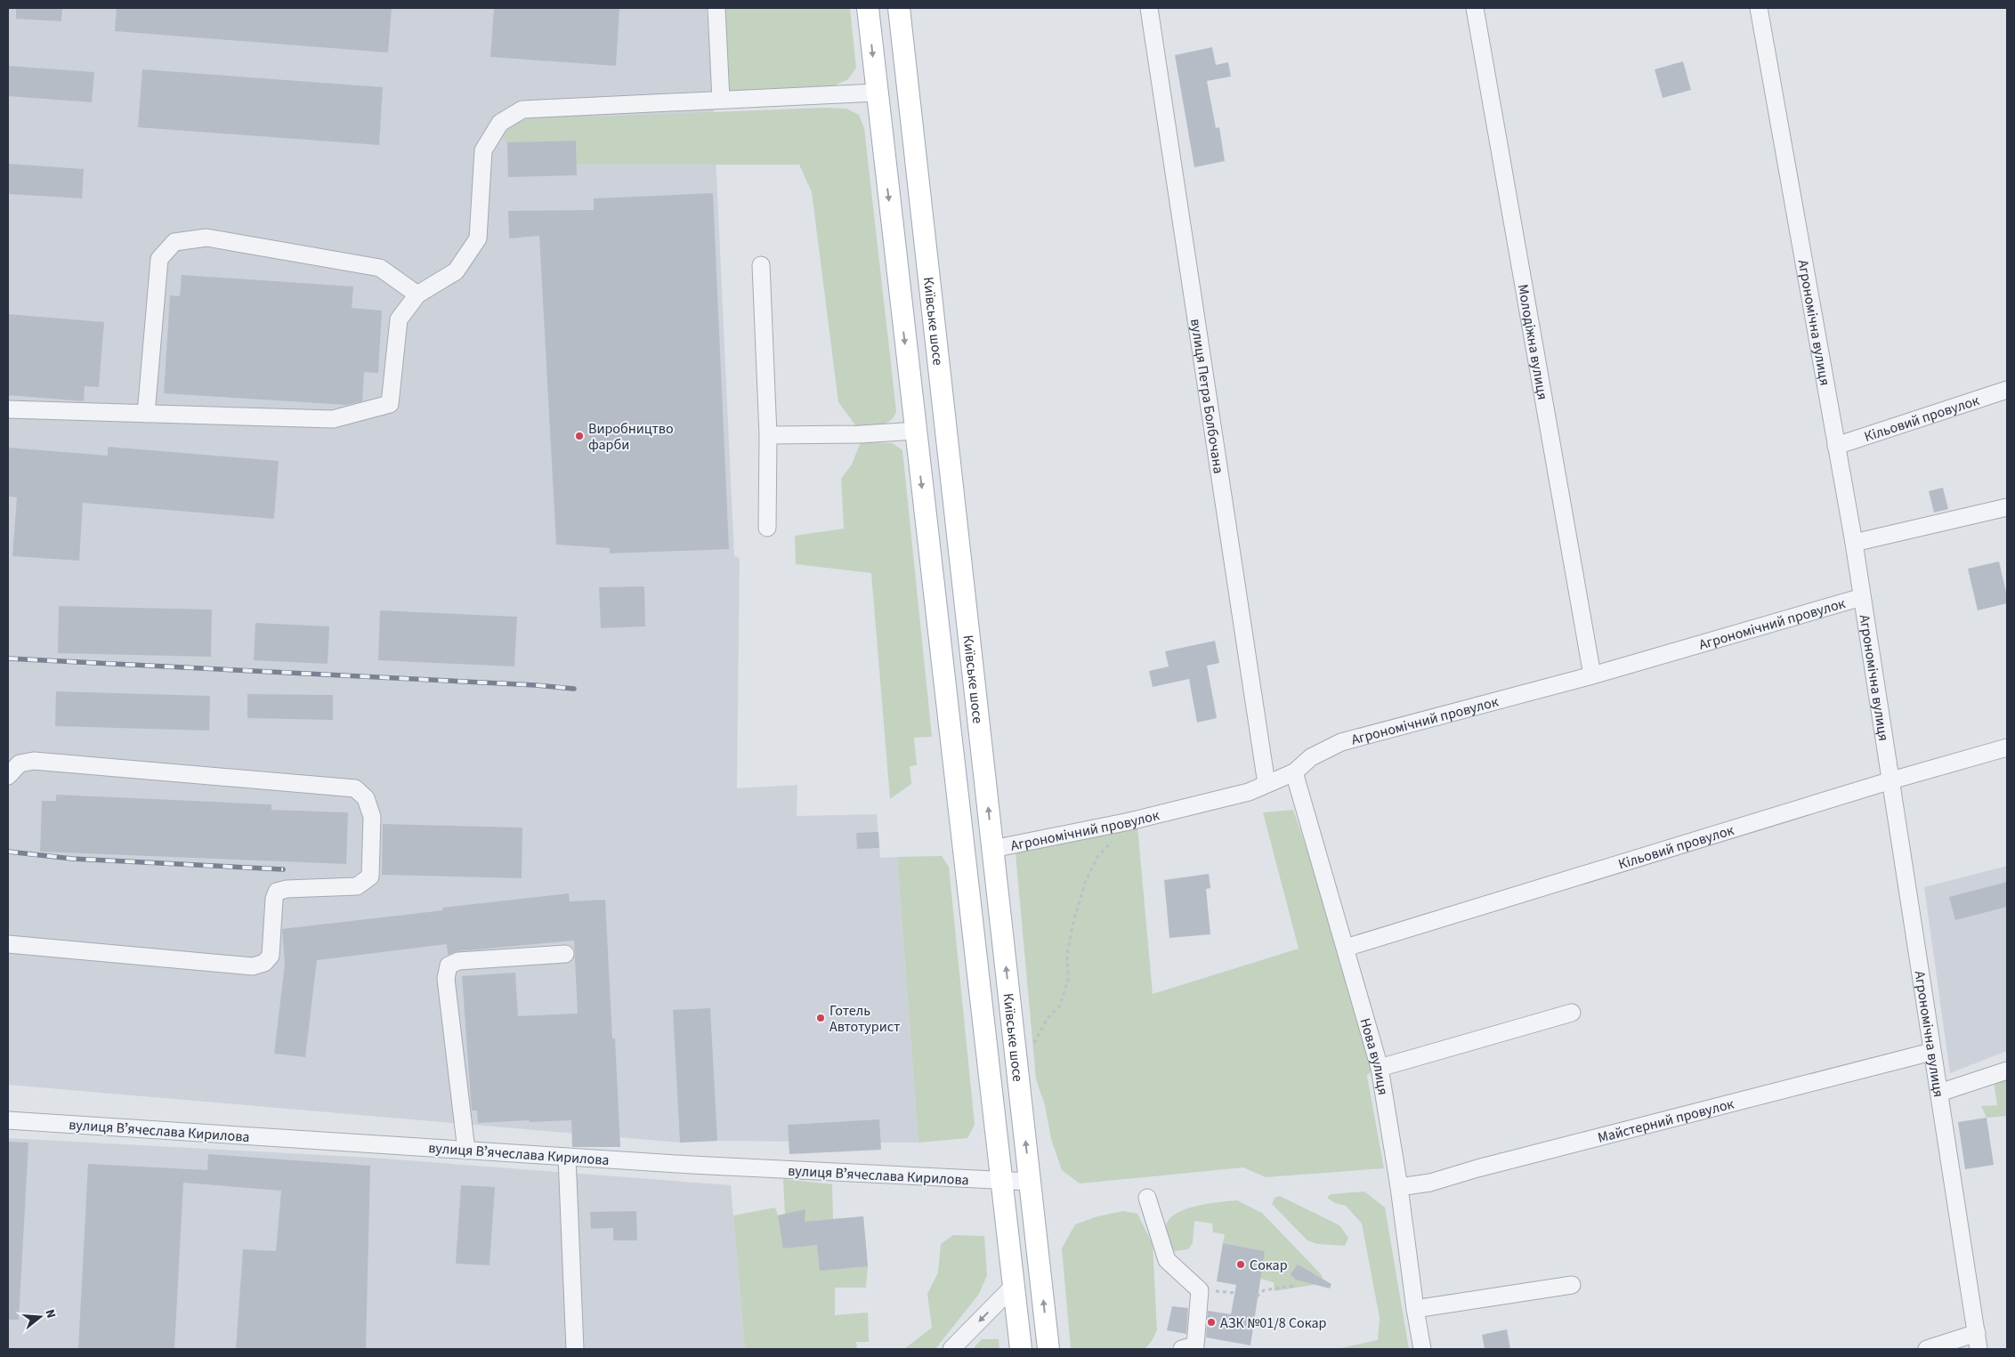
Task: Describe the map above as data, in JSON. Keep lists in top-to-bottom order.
{
  "streets": {
    "main road": ["Київське шосе"],
    "street": [
      "Агрономічна вулиця",
      "Молодіжна вулиця",
      "вулиця Петра Болбочана",
      "Кільовий провулок",
      "Агрономічний провулок",
      "Нова вулиця",
      "Майстерний провулок",
      "вулиця Вʼячеслава Кирилова"
    ]
  },
  "crossings": [
    ["Київське шосе", "Агрономічний провулок"],
    ["Київське шосе", "вулиця Вʼячеслава Кирилова"],
    ["Агрономічна вулиця", "Кільовий провулок"],
    ["Агрономічна вулиця", "Агрономічний провулок"],
    ["Агрономічна вулиця", "Майстерний провулок"],
    ["Молодіжна вулиця", "Агрономічний провулок"],
    ["вулиця Петра Болбочана", "Агрономічний провулок"],
    ["Кільовий провулок", "Нова вулиця"],
    ["Агрономічний провулок", "Нова вулиця"],
    ["Нова вулиця", "Майстерний провулок"]
  ],
  "places": [
    "Виробництво фарби",
    "Готель Автотурист",
    "Сокар",
    "АЗК №01/8 Сокар"
  ],
  "north": "right"
}
